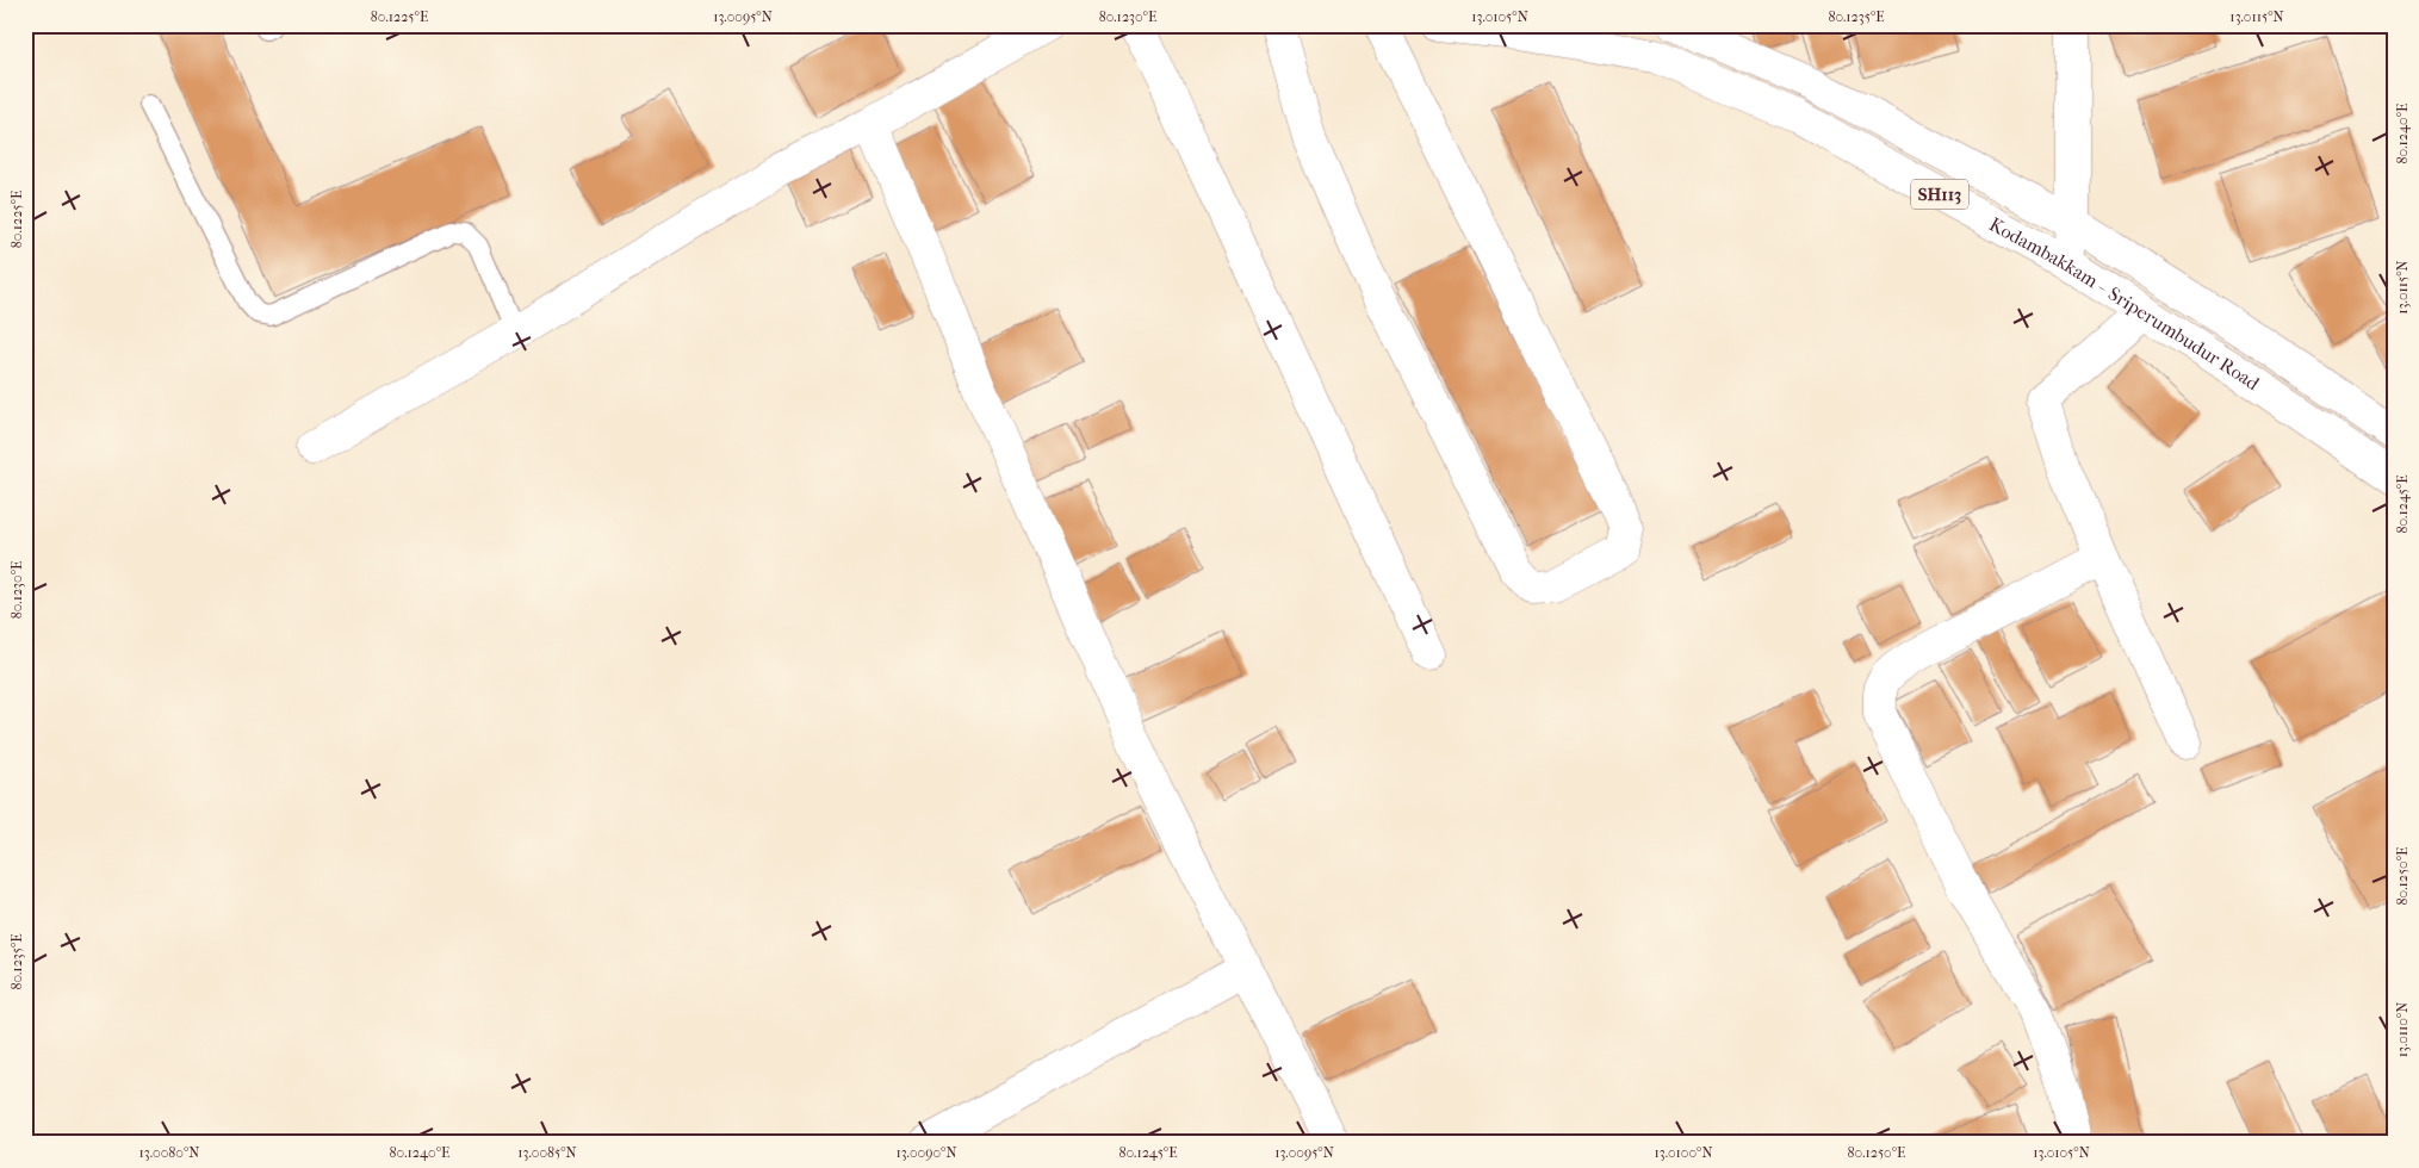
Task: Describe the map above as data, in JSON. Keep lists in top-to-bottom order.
{
  "streets": {
    "street": ["SH113", "Kodambakkam – Sriperumbudur Road"]
  },
  "coordinates": [
    "80.1225°E",
    "13.0095°N",
    "80.1230°E",
    "13.0105°N",
    "80.1235°E",
    "13.0115°N",
    "80.1240°E",
    "80.1245°E",
    "80.1250°E",
    "13.0110°N",
    "13.0080°N",
    "13.0085°N",
    "13.0090°N",
    "13.0100°N"
  ]
}
